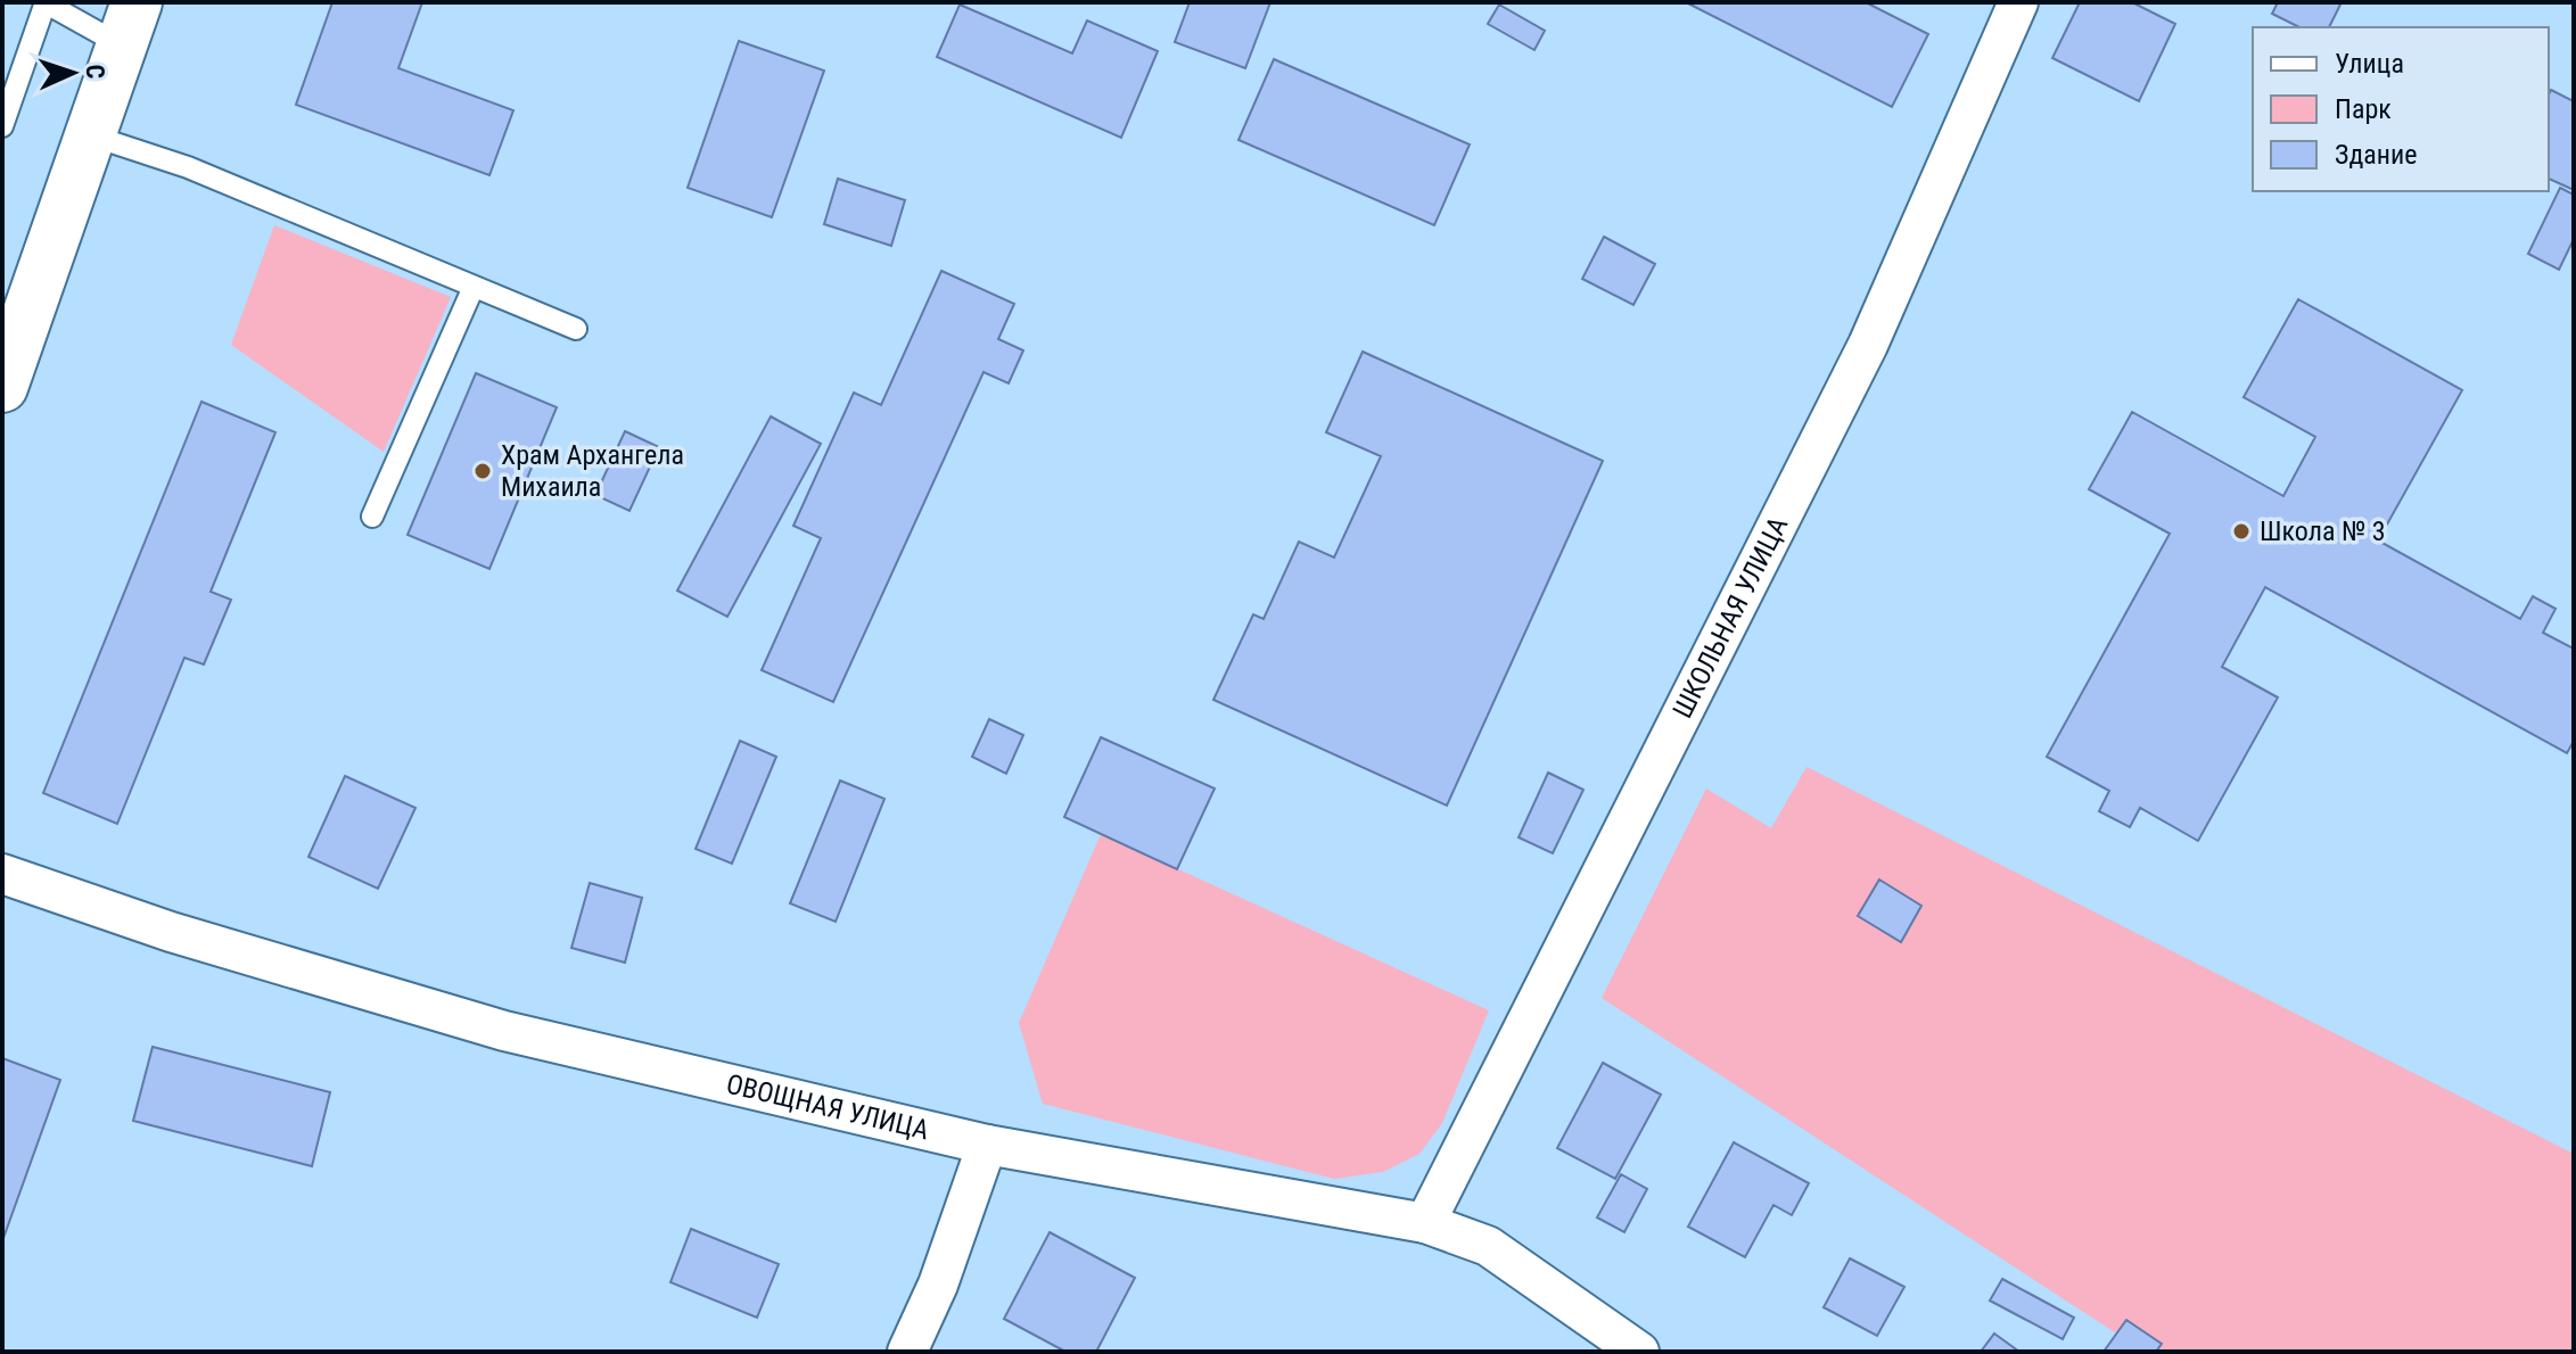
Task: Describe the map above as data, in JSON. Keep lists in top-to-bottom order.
{
  "streets": {
    "street": ["ШКОЛЬНАЯ УЛИЦА", "ОВОЩНАЯ УЛИЦА"]
  },
  "crossings": [
    ["ШКОЛЬНАЯ УЛИЦА", "ОВОЩНАЯ УЛИЦА"]
  ],
  "places": ["Храм Архангела Михаила", "Школа № 3"],
  "legend": ["Улица", "Парк", "Здание"],
  "north": "right"
}
